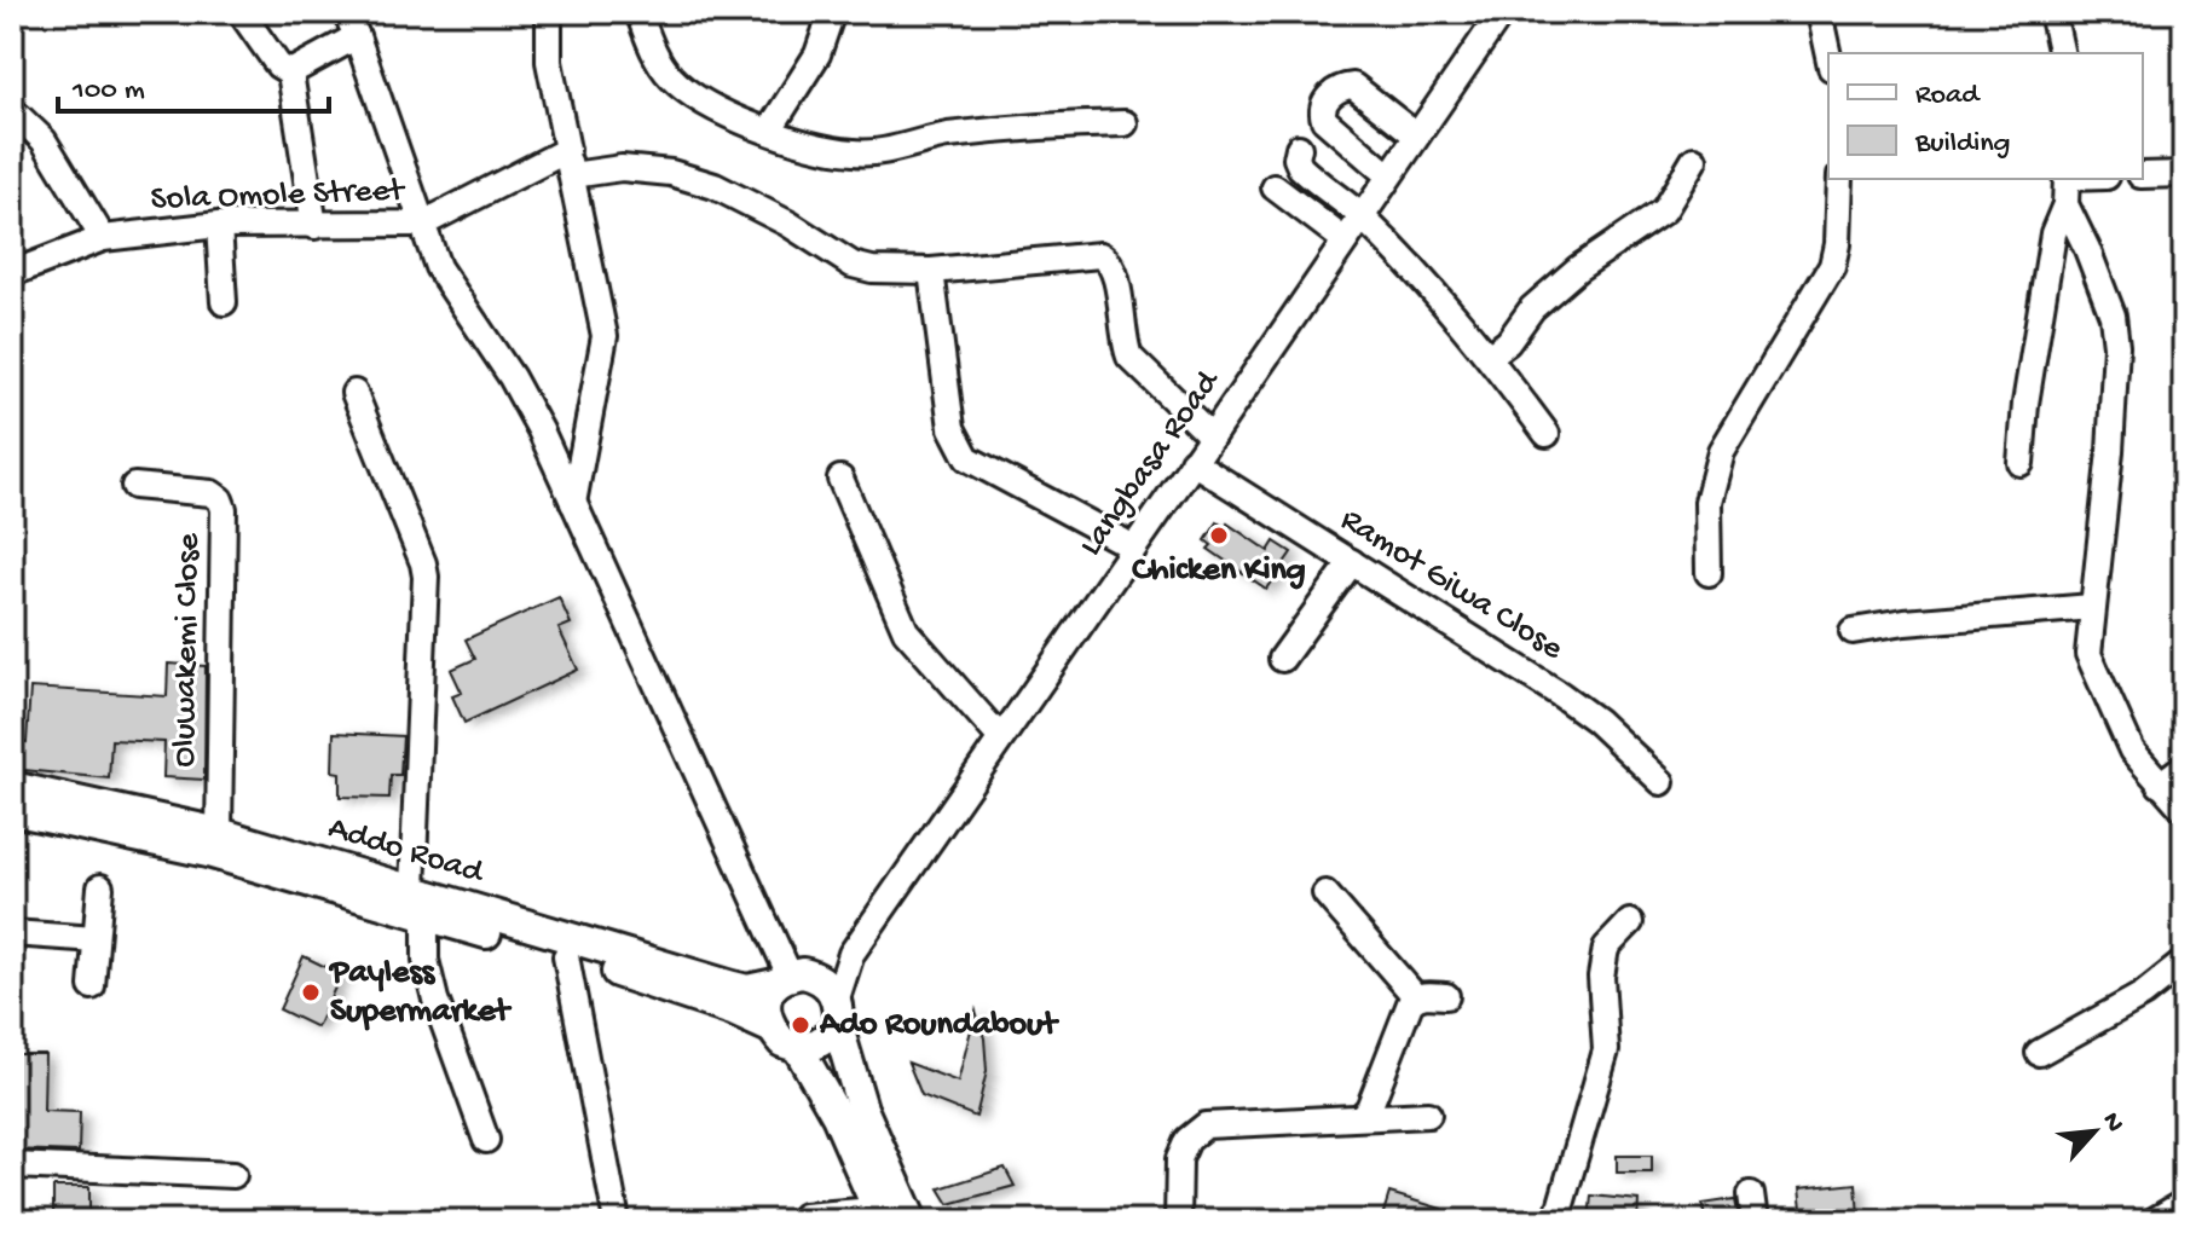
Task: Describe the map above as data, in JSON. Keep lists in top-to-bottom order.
{
  "streets": {
    "main road": ["Addo Road"],
    "street": [
      "Sola Omole Street",
      "Langbasa Road",
      "Ramot Giwa Close",
      "Oluwakemi Close"
    ]
  },
  "crossings": [
    ["Langbasa Road", "Ramot Giwa Close"],
    ["Oluwakemi Close", "Addo Road"]
  ],
  "places": ["Chicken King", "Payless Supermarket", "Ado Roundabout"],
  "legend": ["Road", "Building"],
  "scale_bar": "100 m",
  "north": "top right"
}
